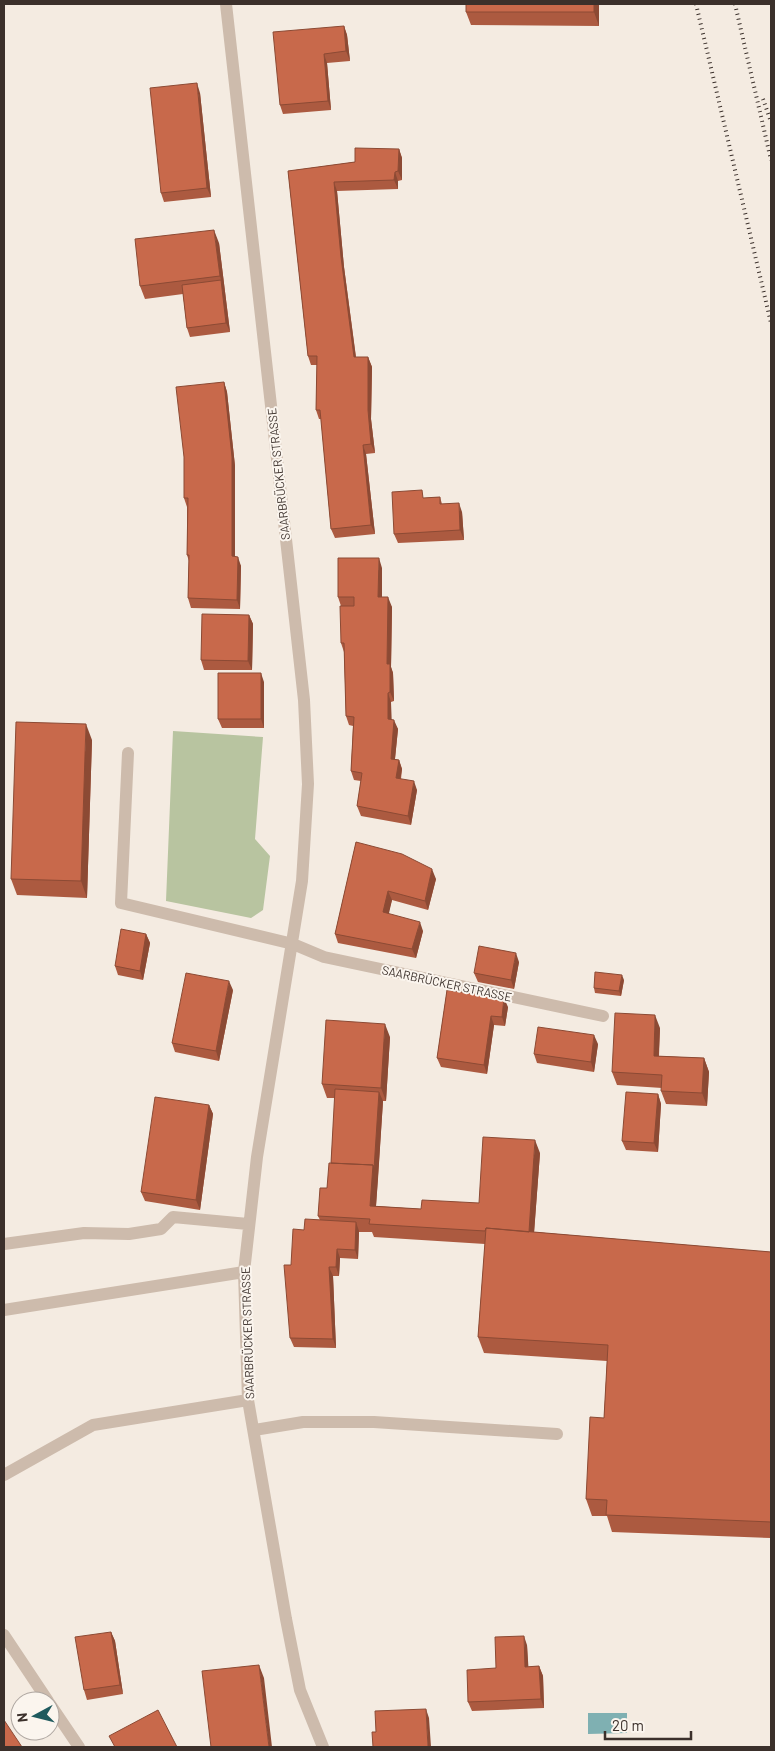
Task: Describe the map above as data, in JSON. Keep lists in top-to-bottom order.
{
  "streets": {
    "street": ["SAARBRÜCKER STRASSE"]
  },
  "scale_bar": "20 m",
  "north": "left"
}
